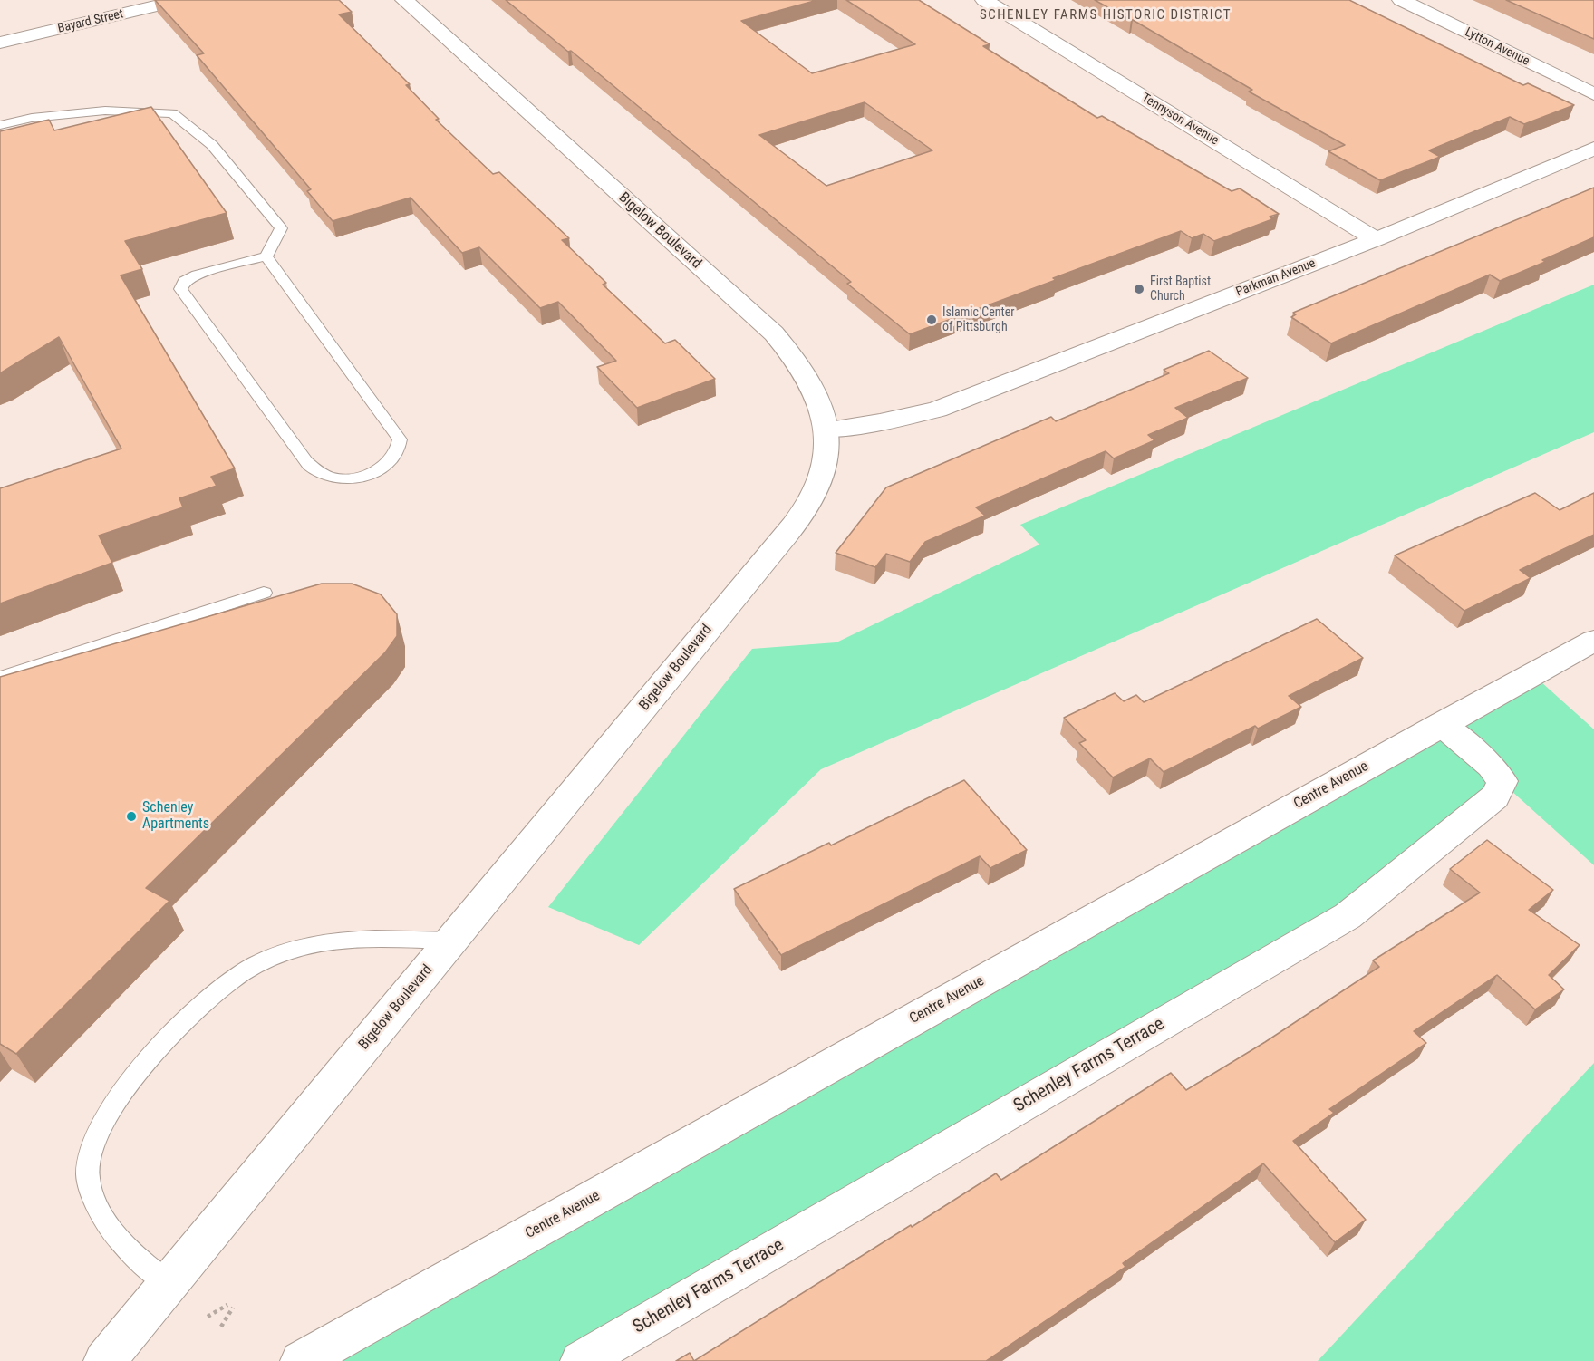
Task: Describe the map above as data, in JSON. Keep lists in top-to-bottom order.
{
  "streets": {
    "main road": [
      "Bayard Street",
      "Lytton Avenue",
      "Tennyson Avenue",
      "Bigelow Boulevard",
      "Parkman Avenue",
      "Centre Avenue",
      "Schenley Farms Terrace"
    ]
  },
  "crossings": [
    ["Tennyson Avenue", "Parkman Avenue"],
    ["Bigelow Boulevard", "Parkman Avenue"],
    ["Centre Avenue", "Schenley Farms Terrace"]
  ],
  "districts": ["SCHENLEY FARMS HISTORIC DISTRICT"],
  "places": ["First Baptist Church", "Islamic Center of Pittsburgh", "Schenley Apartments"]
}
